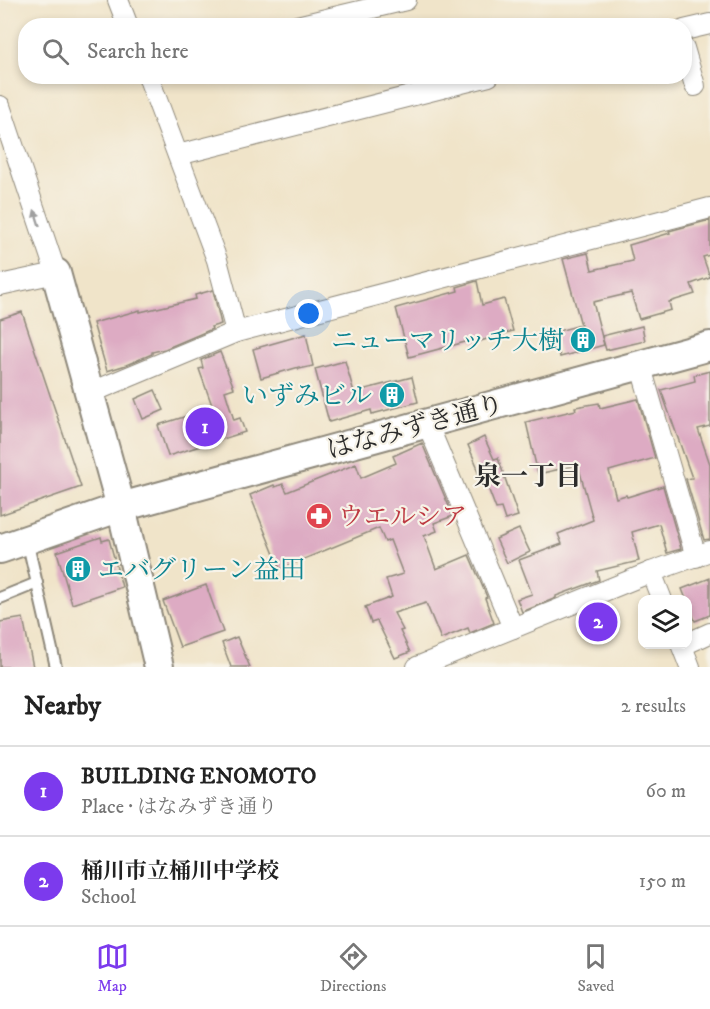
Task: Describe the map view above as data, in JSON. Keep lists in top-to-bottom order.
{
  "streets": {
    "street": ["はなみずき通り"]
  },
  "districts": ["泉一丁目"],
  "places": {
    "building": ["ニューマリッチ大樹", "いずみビル", "エバグリーン益田"],
    "pharmacy": ["ウエルシア"]
  },
  "page": {
    "search": "Search here",
    "pins": ["1", "2"],
    "heading": ["Nearby", "2 results"],
    "list": [
      {
        "mark": "1",
        "name": "BUILDING ENOMOTO",
        "note": "Place · はなみずき通り",
        "value": "60 m"
      },
      {
        "mark": "2",
        "name": "桶川市立桶川中学校",
        "note": "School",
        "value": "150 m"
      }
    ],
    "nav": ["Map", "Directions", "Saved"]
  }
}
